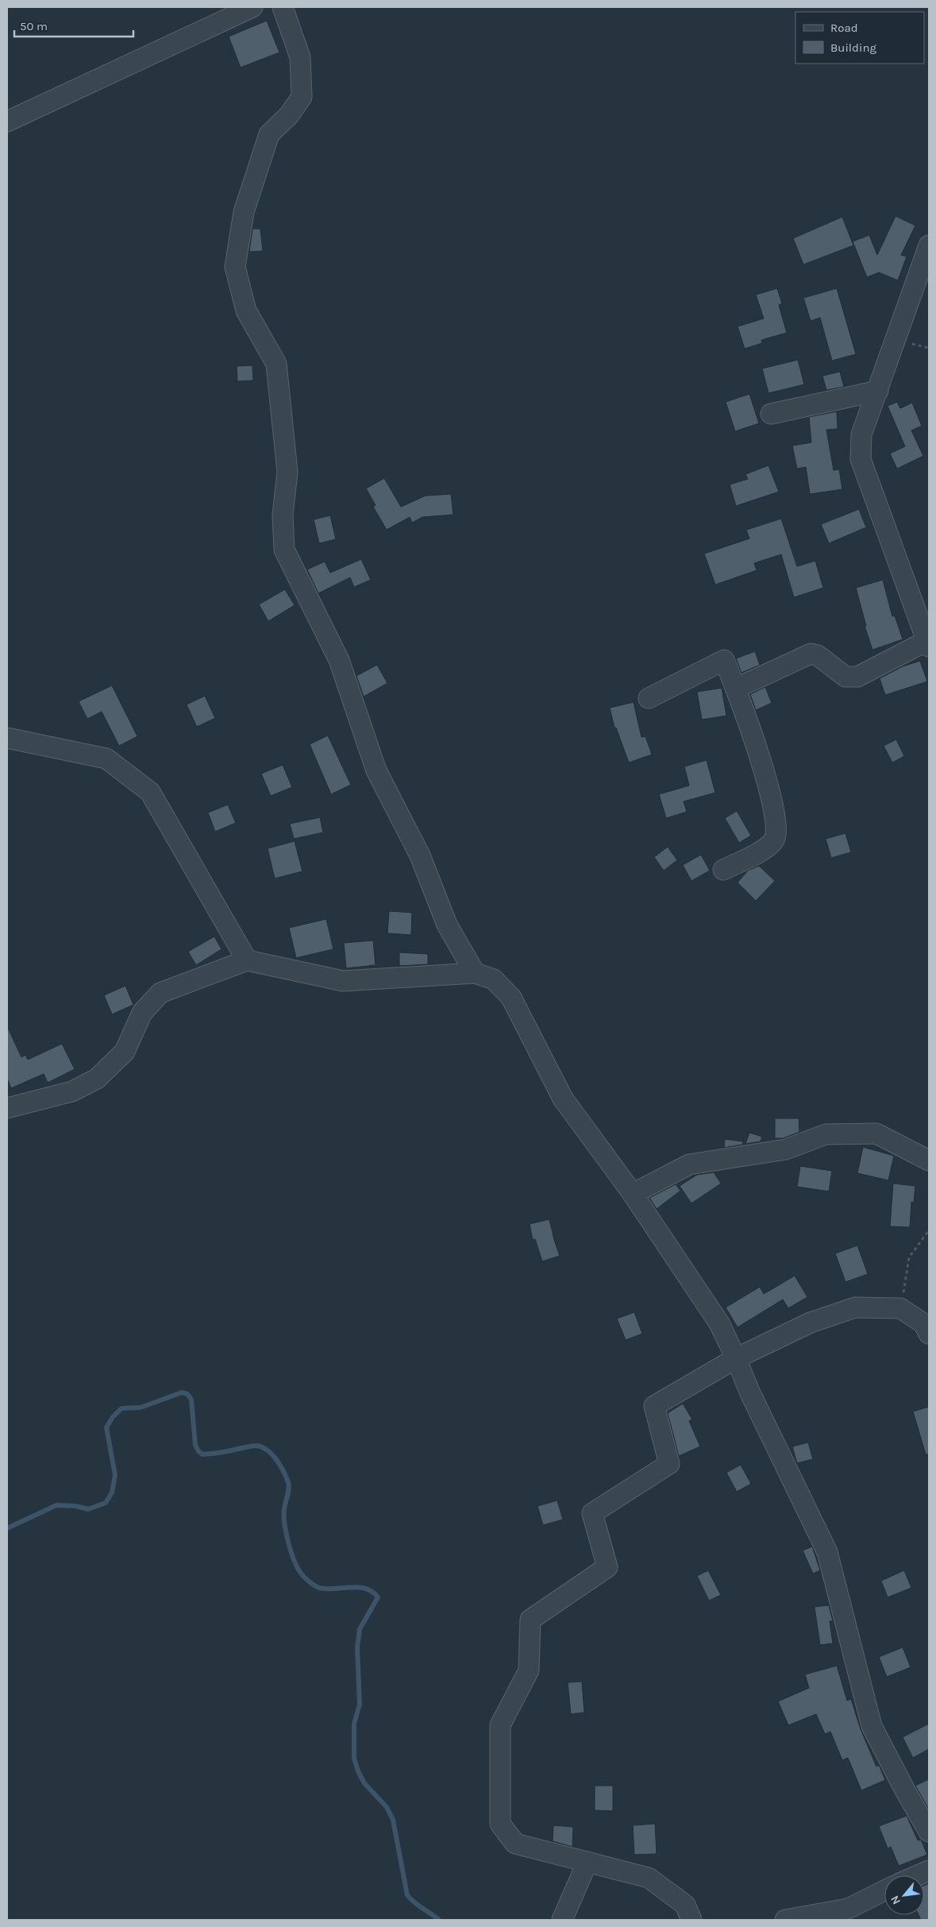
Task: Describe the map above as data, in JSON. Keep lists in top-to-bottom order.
{
  "legend": ["Road", "Building"],
  "scale_bar": "50 m",
  "north": "bottom left"
}
